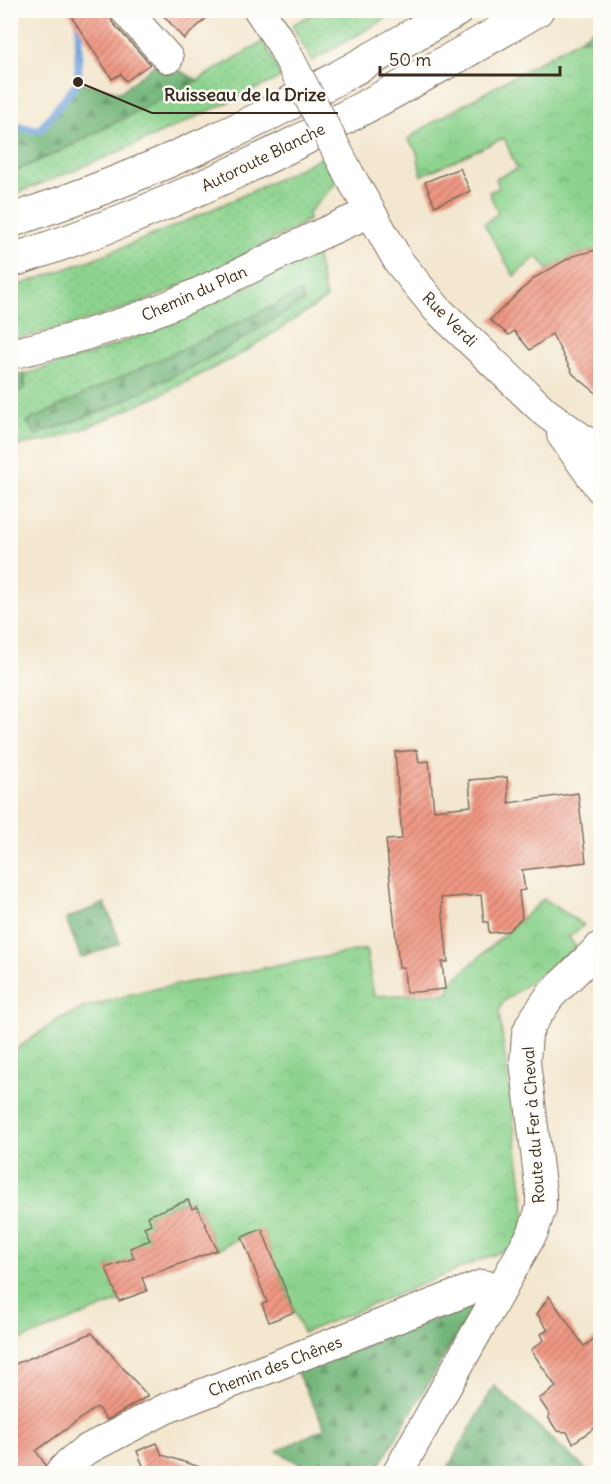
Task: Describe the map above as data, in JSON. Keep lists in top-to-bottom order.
{
  "streets": {
    "highway": ["Autoroute Blanche"],
    "street": [
      "Chemin du Plan",
      "Rue Verdi",
      "Route du Fer à Cheval",
      "Chemin des Chênes"
    ]
  },
  "crossings": [
    ["Chemin du Plan", "Rue Verdi"],
    ["Route du Fer à Cheval", "Chemin des Chênes"]
  ],
  "places": ["Ruisseau de la Drize"],
  "scale_bar": "50 m"
}
